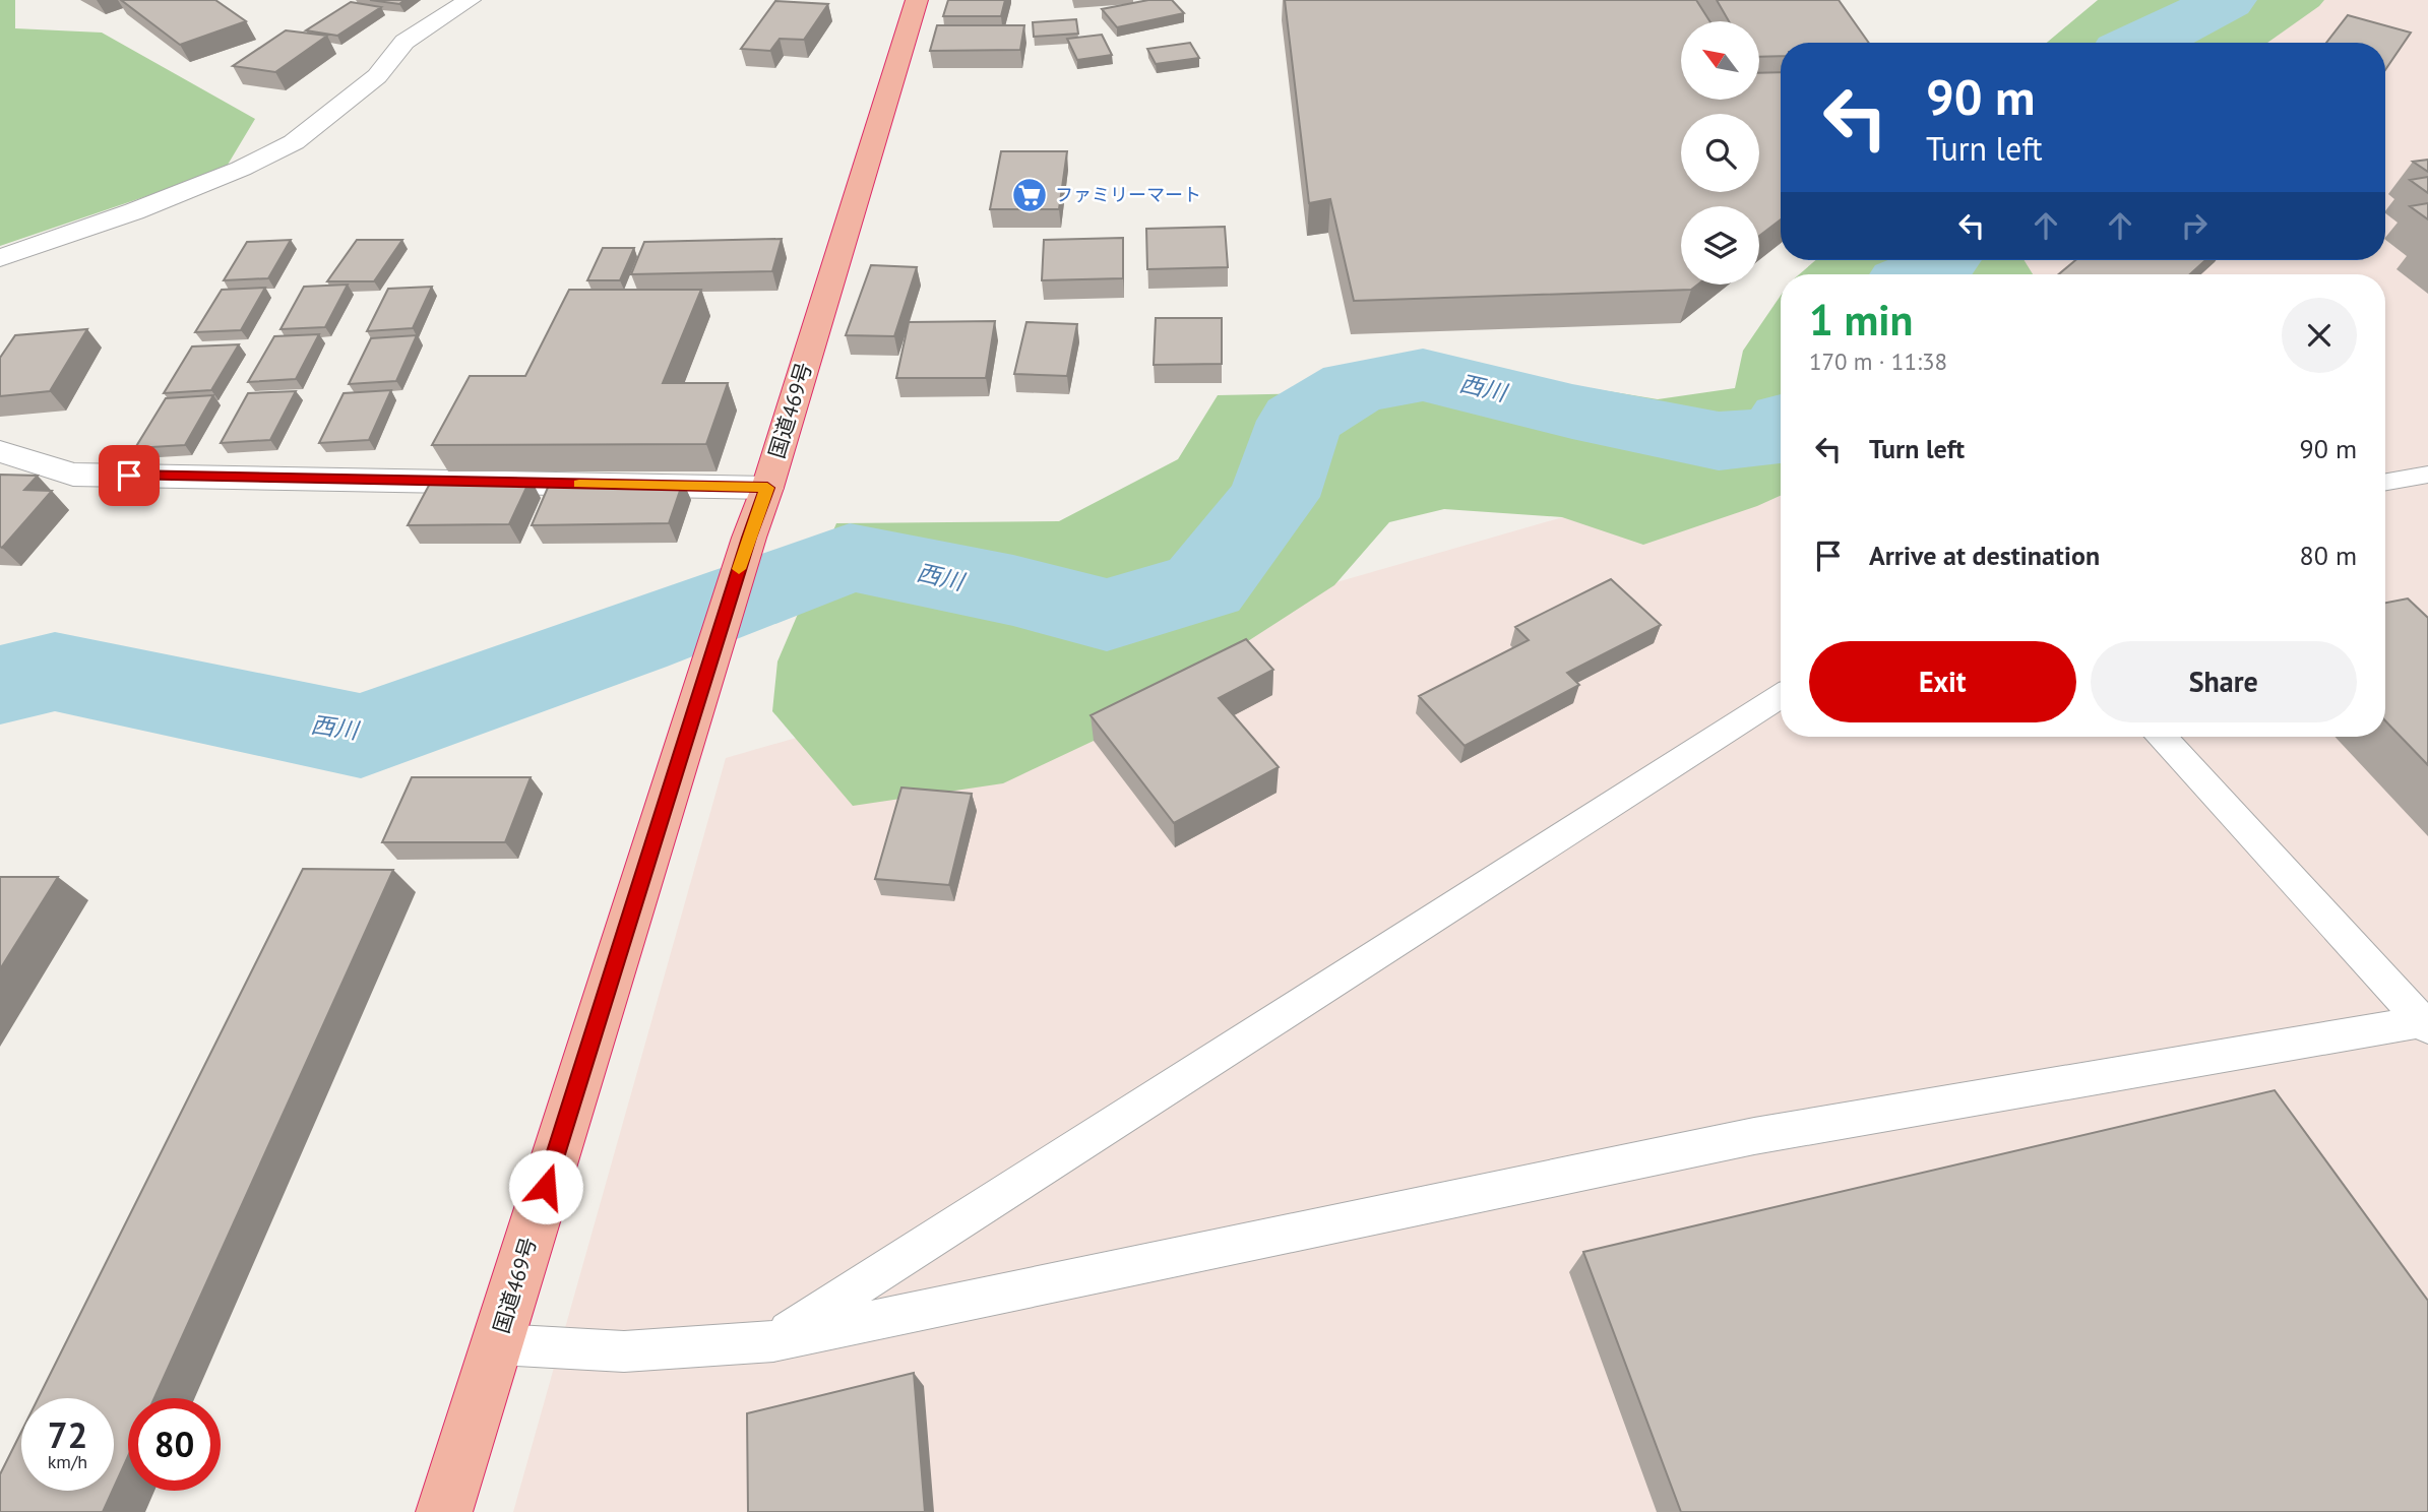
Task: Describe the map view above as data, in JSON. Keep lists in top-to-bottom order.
{
  "streets": {
    "highway": ["国道469号"]
  },
  "water": ["西川"],
  "places": {
    "supermarket": ["ファミリーマート"]
  },
  "north": "top left",
  "page": {
    "turn": ["90 m", "Turn left"],
    "heading": ["1 min", "170 m · 11:38"],
    "list": [
      {
        "name": "Turn left",
        "value": "90 m"
      },
      {
        "name": "Arrive at destination",
        "value": "80 m"
      }
    ],
    "buttons": ["Exit", "Share"],
    "speed": "72 km/h",
    "limit": "80"
  }
}
